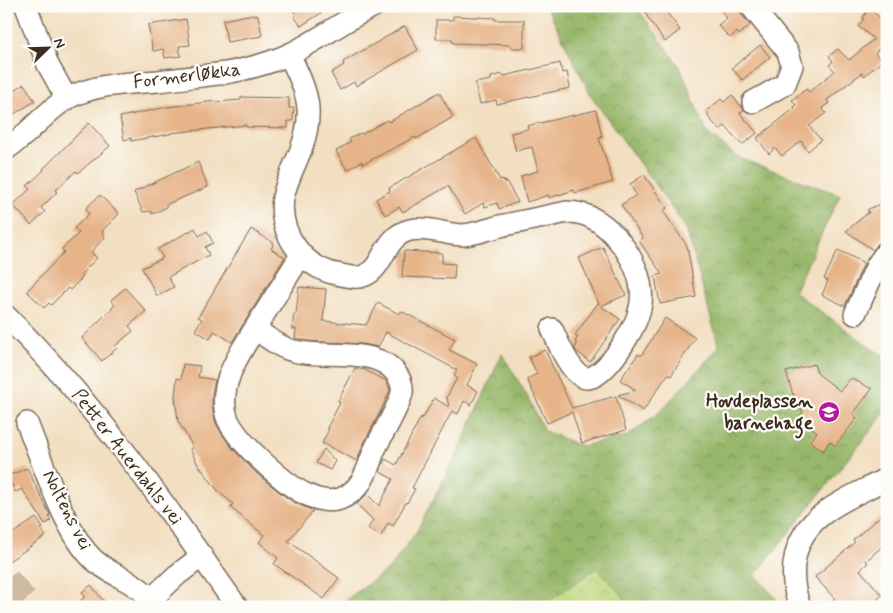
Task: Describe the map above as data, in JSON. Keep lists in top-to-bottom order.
{
  "streets": {
    "street": ["Formerløkka", "Petter Auerdahls vei", "Noltens vei"]
  },
  "places": {
    "school or university": ["Hovdeplassen barnehage"]
  },
  "north": "top right"
}
